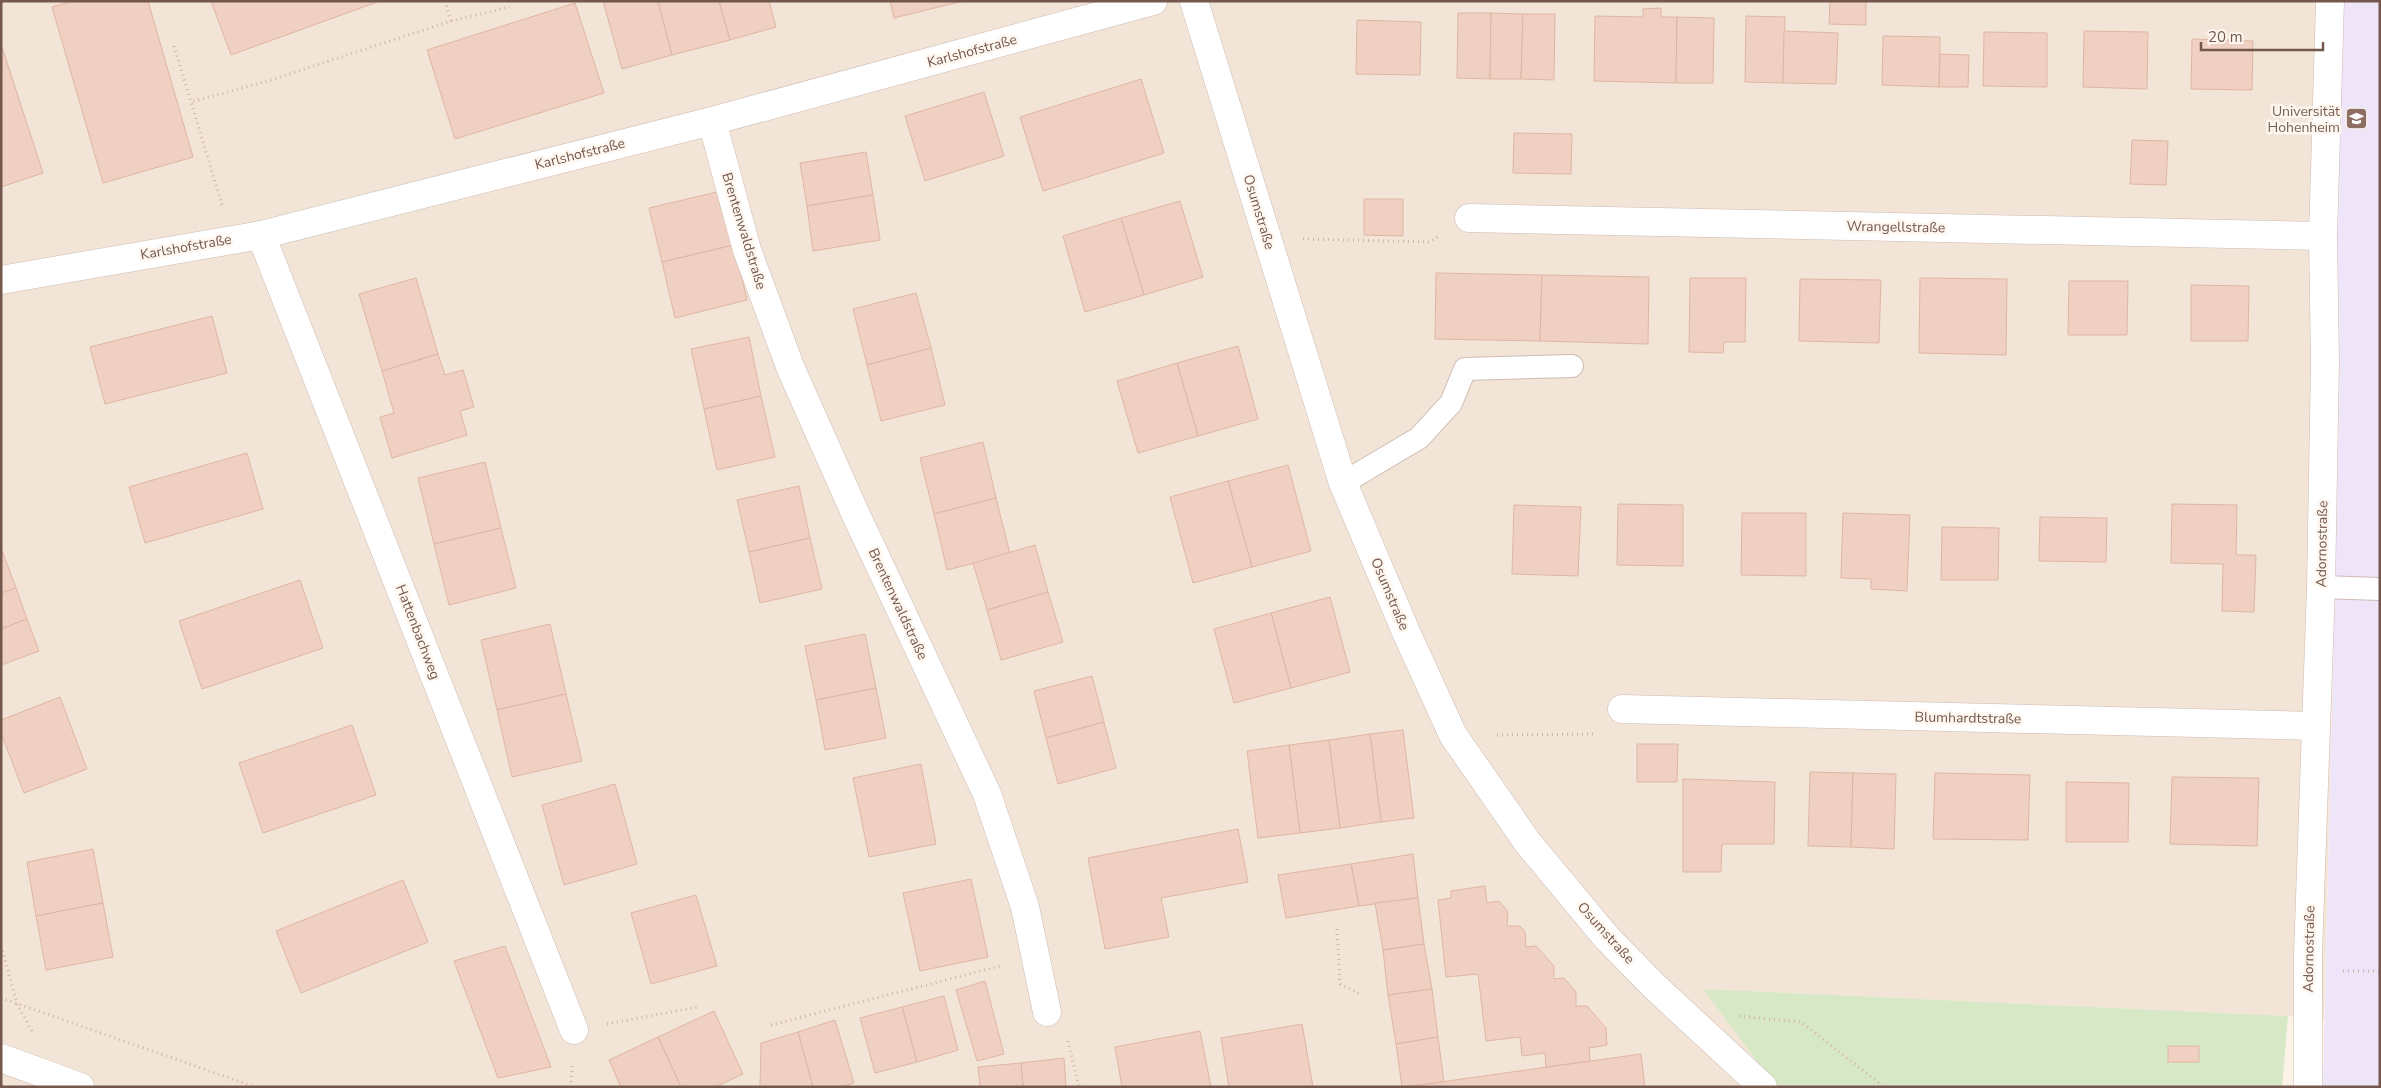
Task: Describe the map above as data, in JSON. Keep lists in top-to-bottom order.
{
  "streets": {
    "street": [
      "Karlshofstraße",
      "Osumstraße",
      "Wrangellstraße",
      "Brentenwaldstraße",
      "Adornostraße",
      "Hattenbachweg",
      "Blumhardtstraße"
    ]
  },
  "crossings": [
    ["Karlshofstraße", "Brentenwaldstraße"],
    ["Karlshofstraße", "Hattenbachweg"],
    ["Wrangellstraße", "Adornostraße"],
    ["Adornostraße", "Blumhardtstraße"]
  ],
  "places": {
    "school or university": ["Universität Hohenheim"]
  },
  "scale_bar": "20 m"
}
